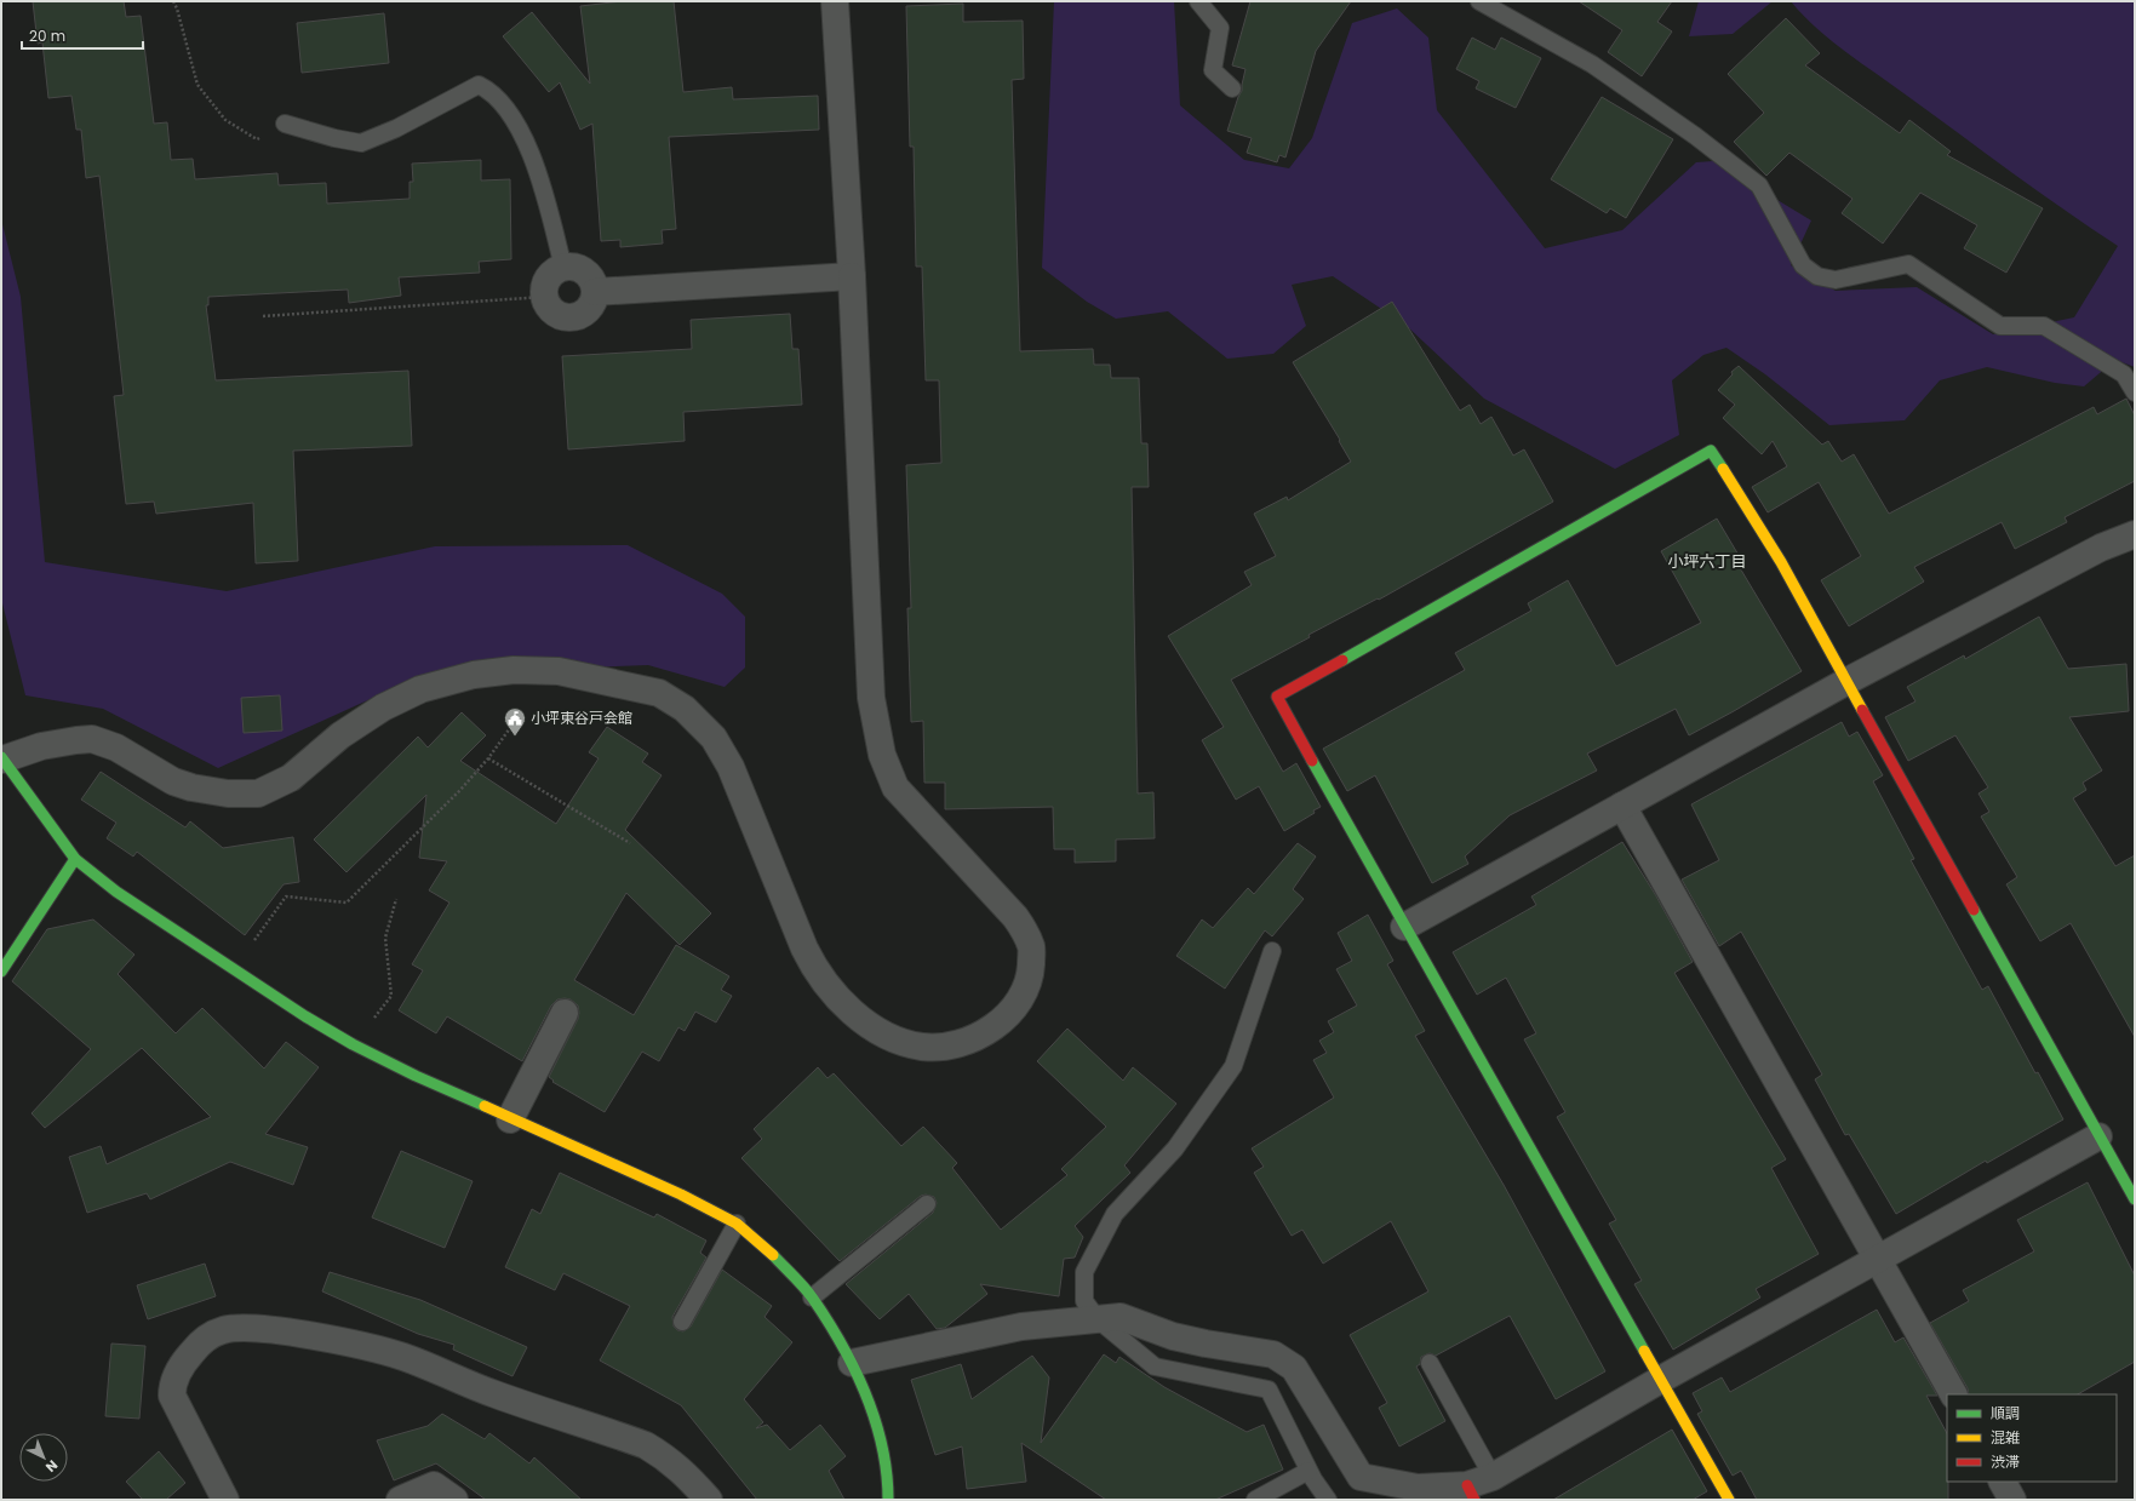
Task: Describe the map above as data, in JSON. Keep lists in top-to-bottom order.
{
  "districts": ["小坪六丁目"],
  "places": {
    "public building": ["小坪東谷戸会館"]
  },
  "legend": ["順調", "混雑", "渋滞"],
  "scale_bar": "20 m",
  "north": "bottom right"
}
